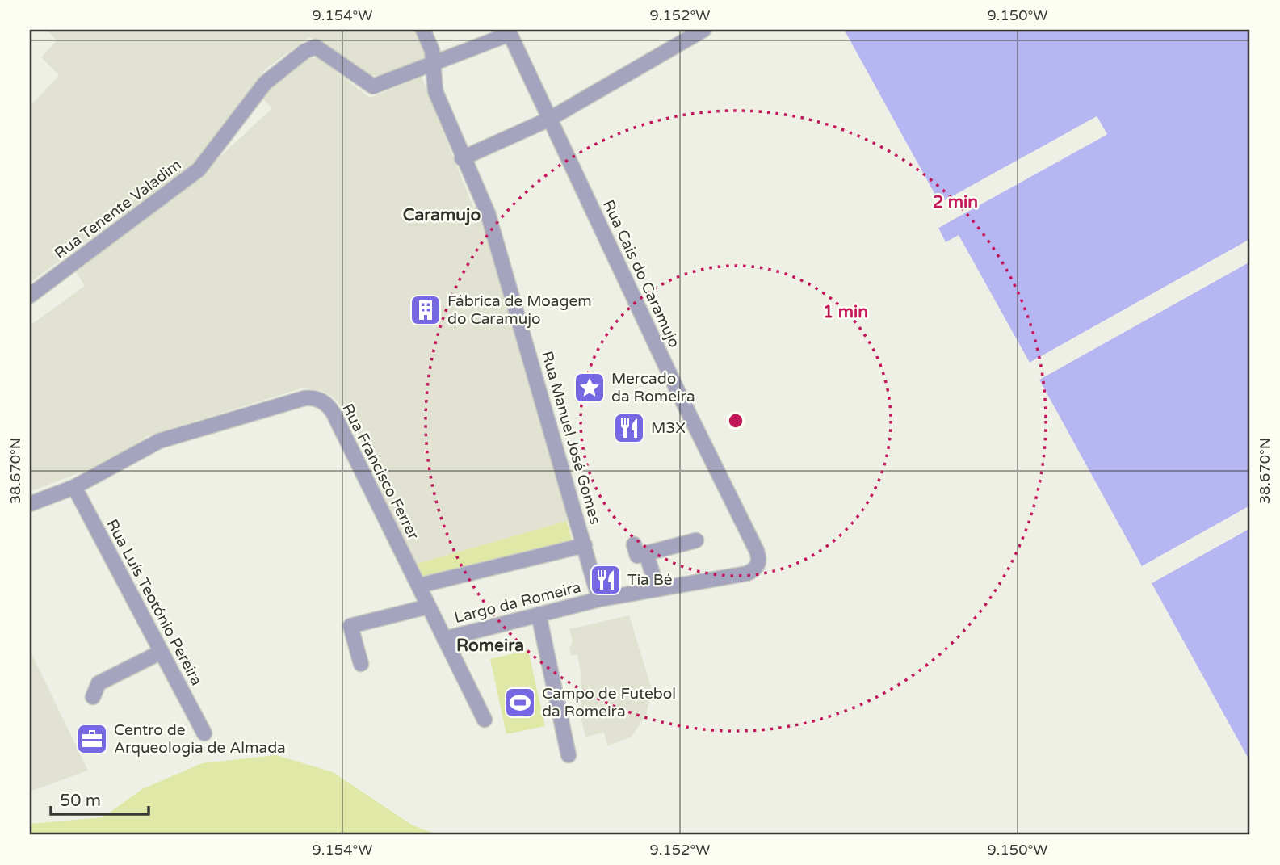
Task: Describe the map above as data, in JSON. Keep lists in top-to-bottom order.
{
  "streets": {
    "street": [
      "Rua Tenente Valadim",
      "Rua Cais do Caramujo",
      "Rua Manuel José Gomes",
      "Rua Francisco Ferrer",
      "Rua Luís Teotónio Pereira",
      "Largo da Romeira"
    ]
  },
  "crossings": [
    ["Rua Tenente Valadim", "Rua Manuel José Gomes"],
    ["Rua Cais do Caramujo", "Largo da Romeira"],
    ["Rua Manuel José Gomes", "Largo da Romeira"],
    ["Rua Francisco Ferrer", "Rua Luís Teotónio Pereira"],
    ["Rua Francisco Ferrer", "Largo da Romeira"]
  ],
  "districts": ["Caramujo", "Romeira"],
  "places": {
    "building": ["Fábrica de Moagem do Caramujo"],
    "place": ["Mercado da Romeira"],
    "restaurant": ["M3X", "Tia Bé"],
    "sports": ["Campo de Futebol da Romeira"],
    "office": ["Centro de Arqueologia de Almada"]
  },
  "scale_bar": "50 m",
  "coordinates": [
    "9.154°W",
    "9.152°W",
    "9.150°W",
    "38.670°N"
  ],
  "rings": ["2 min", "1 min"]
}
